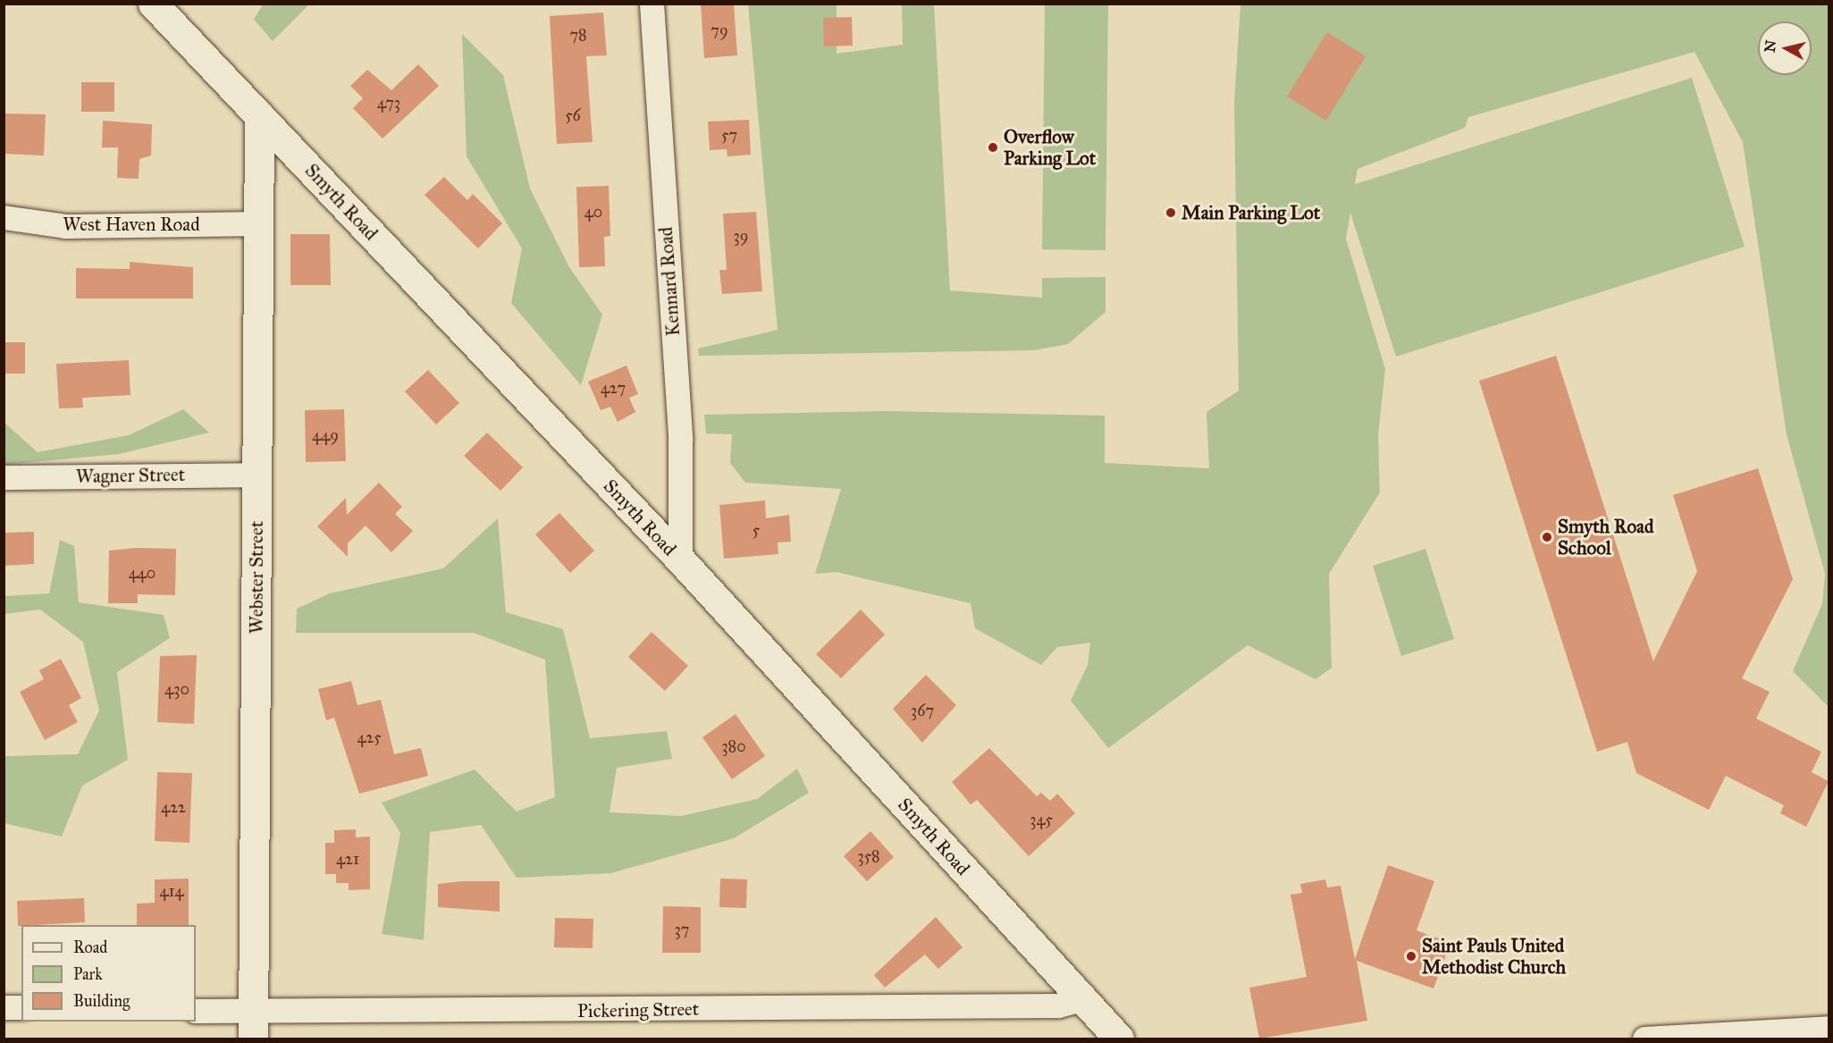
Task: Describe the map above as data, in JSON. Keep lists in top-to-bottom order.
{
  "streets": {
    "street": [
      "Smyth Road",
      "West Haven Road",
      "Kennard Road",
      "Wagner Street",
      "Webster Street",
      "Pickering Street"
    ]
  },
  "crossings": [
    ["Smyth Road", "Kennard Road"],
    ["Smyth Road", "Webster Street"],
    ["Smyth Road", "Pickering Street"],
    ["West Haven Road", "Webster Street"],
    ["Wagner Street", "Webster Street"],
    ["Webster Street", "Pickering Street"]
  ],
  "places": [
    "Overflow Parking Lot",
    "Main Parking Lot",
    "Smyth Road School",
    "Saint Pauls United Methodist Church"
  ],
  "house_numbers": [
    "79",
    "78",
    "473",
    "56",
    "57",
    "40",
    "39",
    "427",
    "449",
    "5",
    "440",
    "430",
    "367",
    "425",
    "380",
    "422",
    "345",
    "358",
    "421",
    "414",
    "37"
  ],
  "legend": ["Road", "Park", "Building"],
  "north": "left"
}
